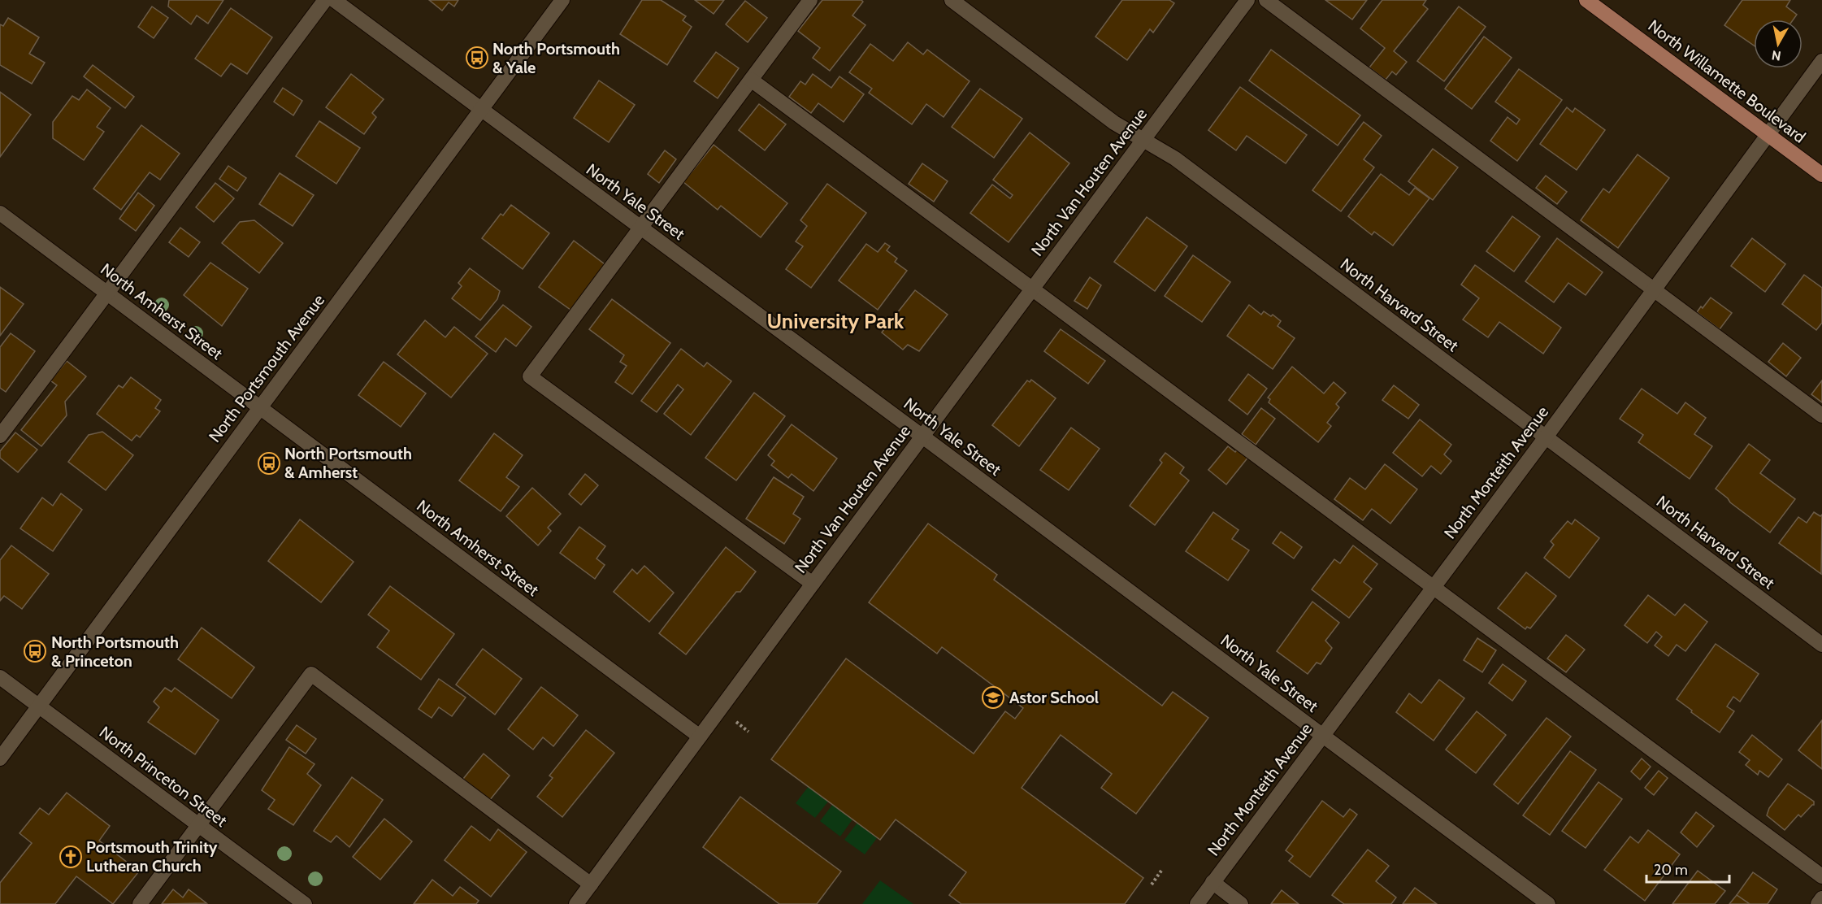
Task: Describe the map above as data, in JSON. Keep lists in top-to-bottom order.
{
  "streets": {
    "main road": ["North Willamette Boulevard"],
    "street": [
      "North Van Houten Avenue",
      "North Yale Street",
      "North Harvard Street",
      "North Amherst Street",
      "North Portsmouth Avenue",
      "North Monteith Avenue",
      "North Princeton Street"
    ]
  },
  "crossings": [
    ["North Willamette Boulevard", "North Monteith Avenue"],
    ["North Van Houten Avenue", "North Yale Street"],
    ["North Van Houten Avenue", "North Harvard Street"],
    ["North Van Houten Avenue", "North Amherst Street"],
    ["North Yale Street", "North Portsmouth Avenue"],
    ["North Yale Street", "North Monteith Avenue"],
    ["North Harvard Street", "North Monteith Avenue"],
    ["North Amherst Street", "North Portsmouth Avenue"],
    ["North Portsmouth Avenue", "North Princeton Street"]
  ],
  "districts": ["University Park"],
  "places": {
    "bus stop": ["North Portsmouth & Yale", "North Portsmouth & Amherst", "North Portsmouth & Princeton"],
    "school or university": ["Astor School"],
    "church": ["Portsmouth Trinity Lutheran Church"]
  },
  "scale_bar": "20 m",
  "north": "bottom"
}
